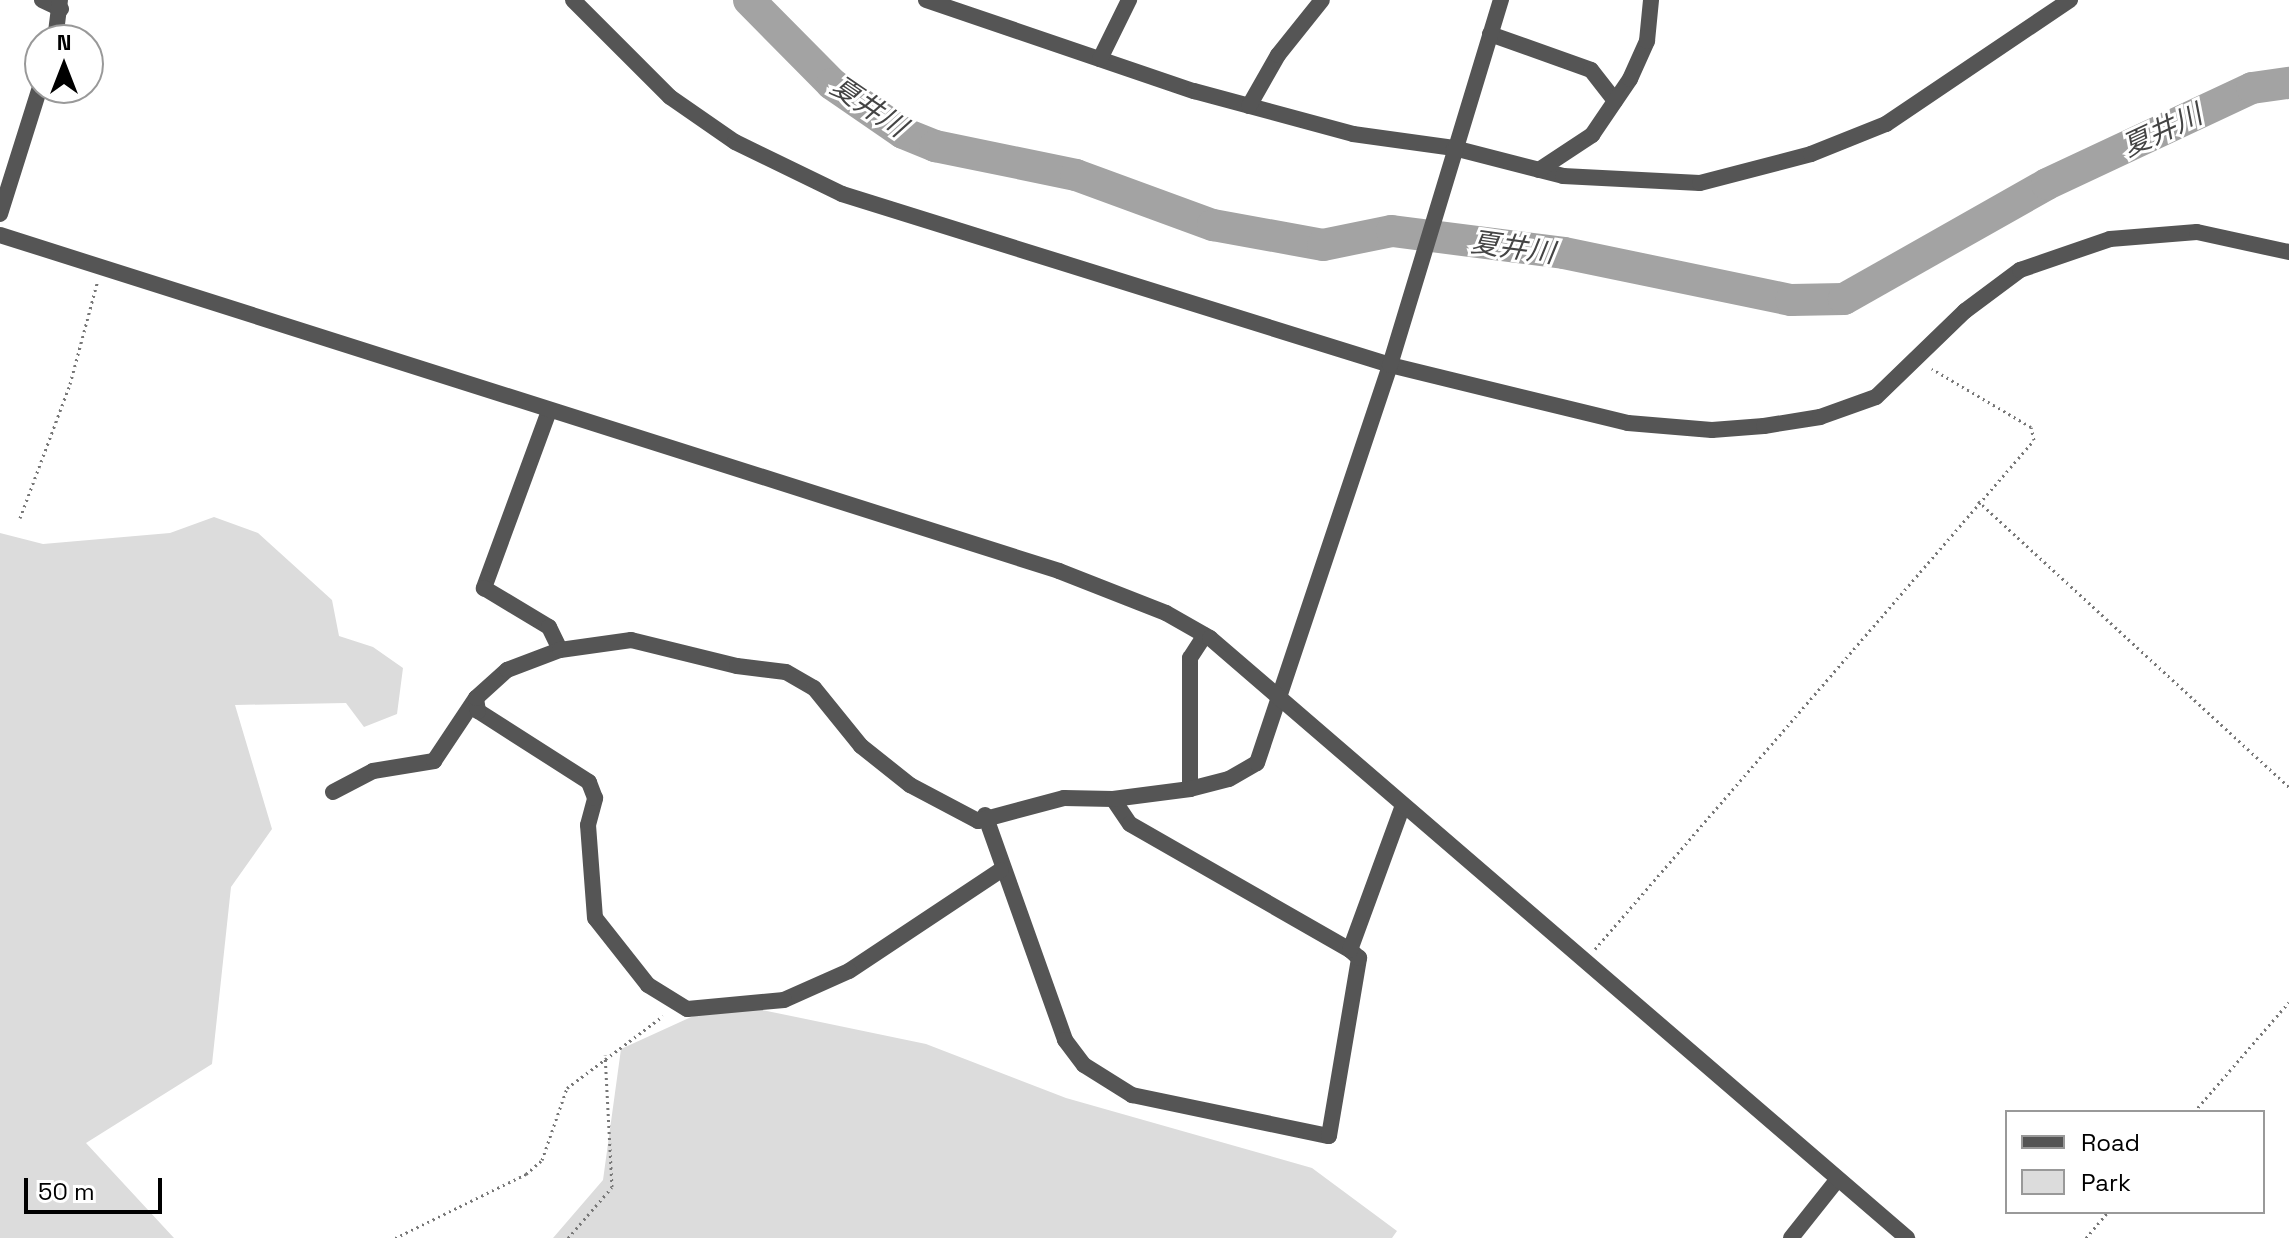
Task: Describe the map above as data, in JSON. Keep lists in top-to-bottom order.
{
  "water": ["夏井川"],
  "legend": ["Road", "Park"],
  "scale_bar": "50 m",
  "north": "top"
}
